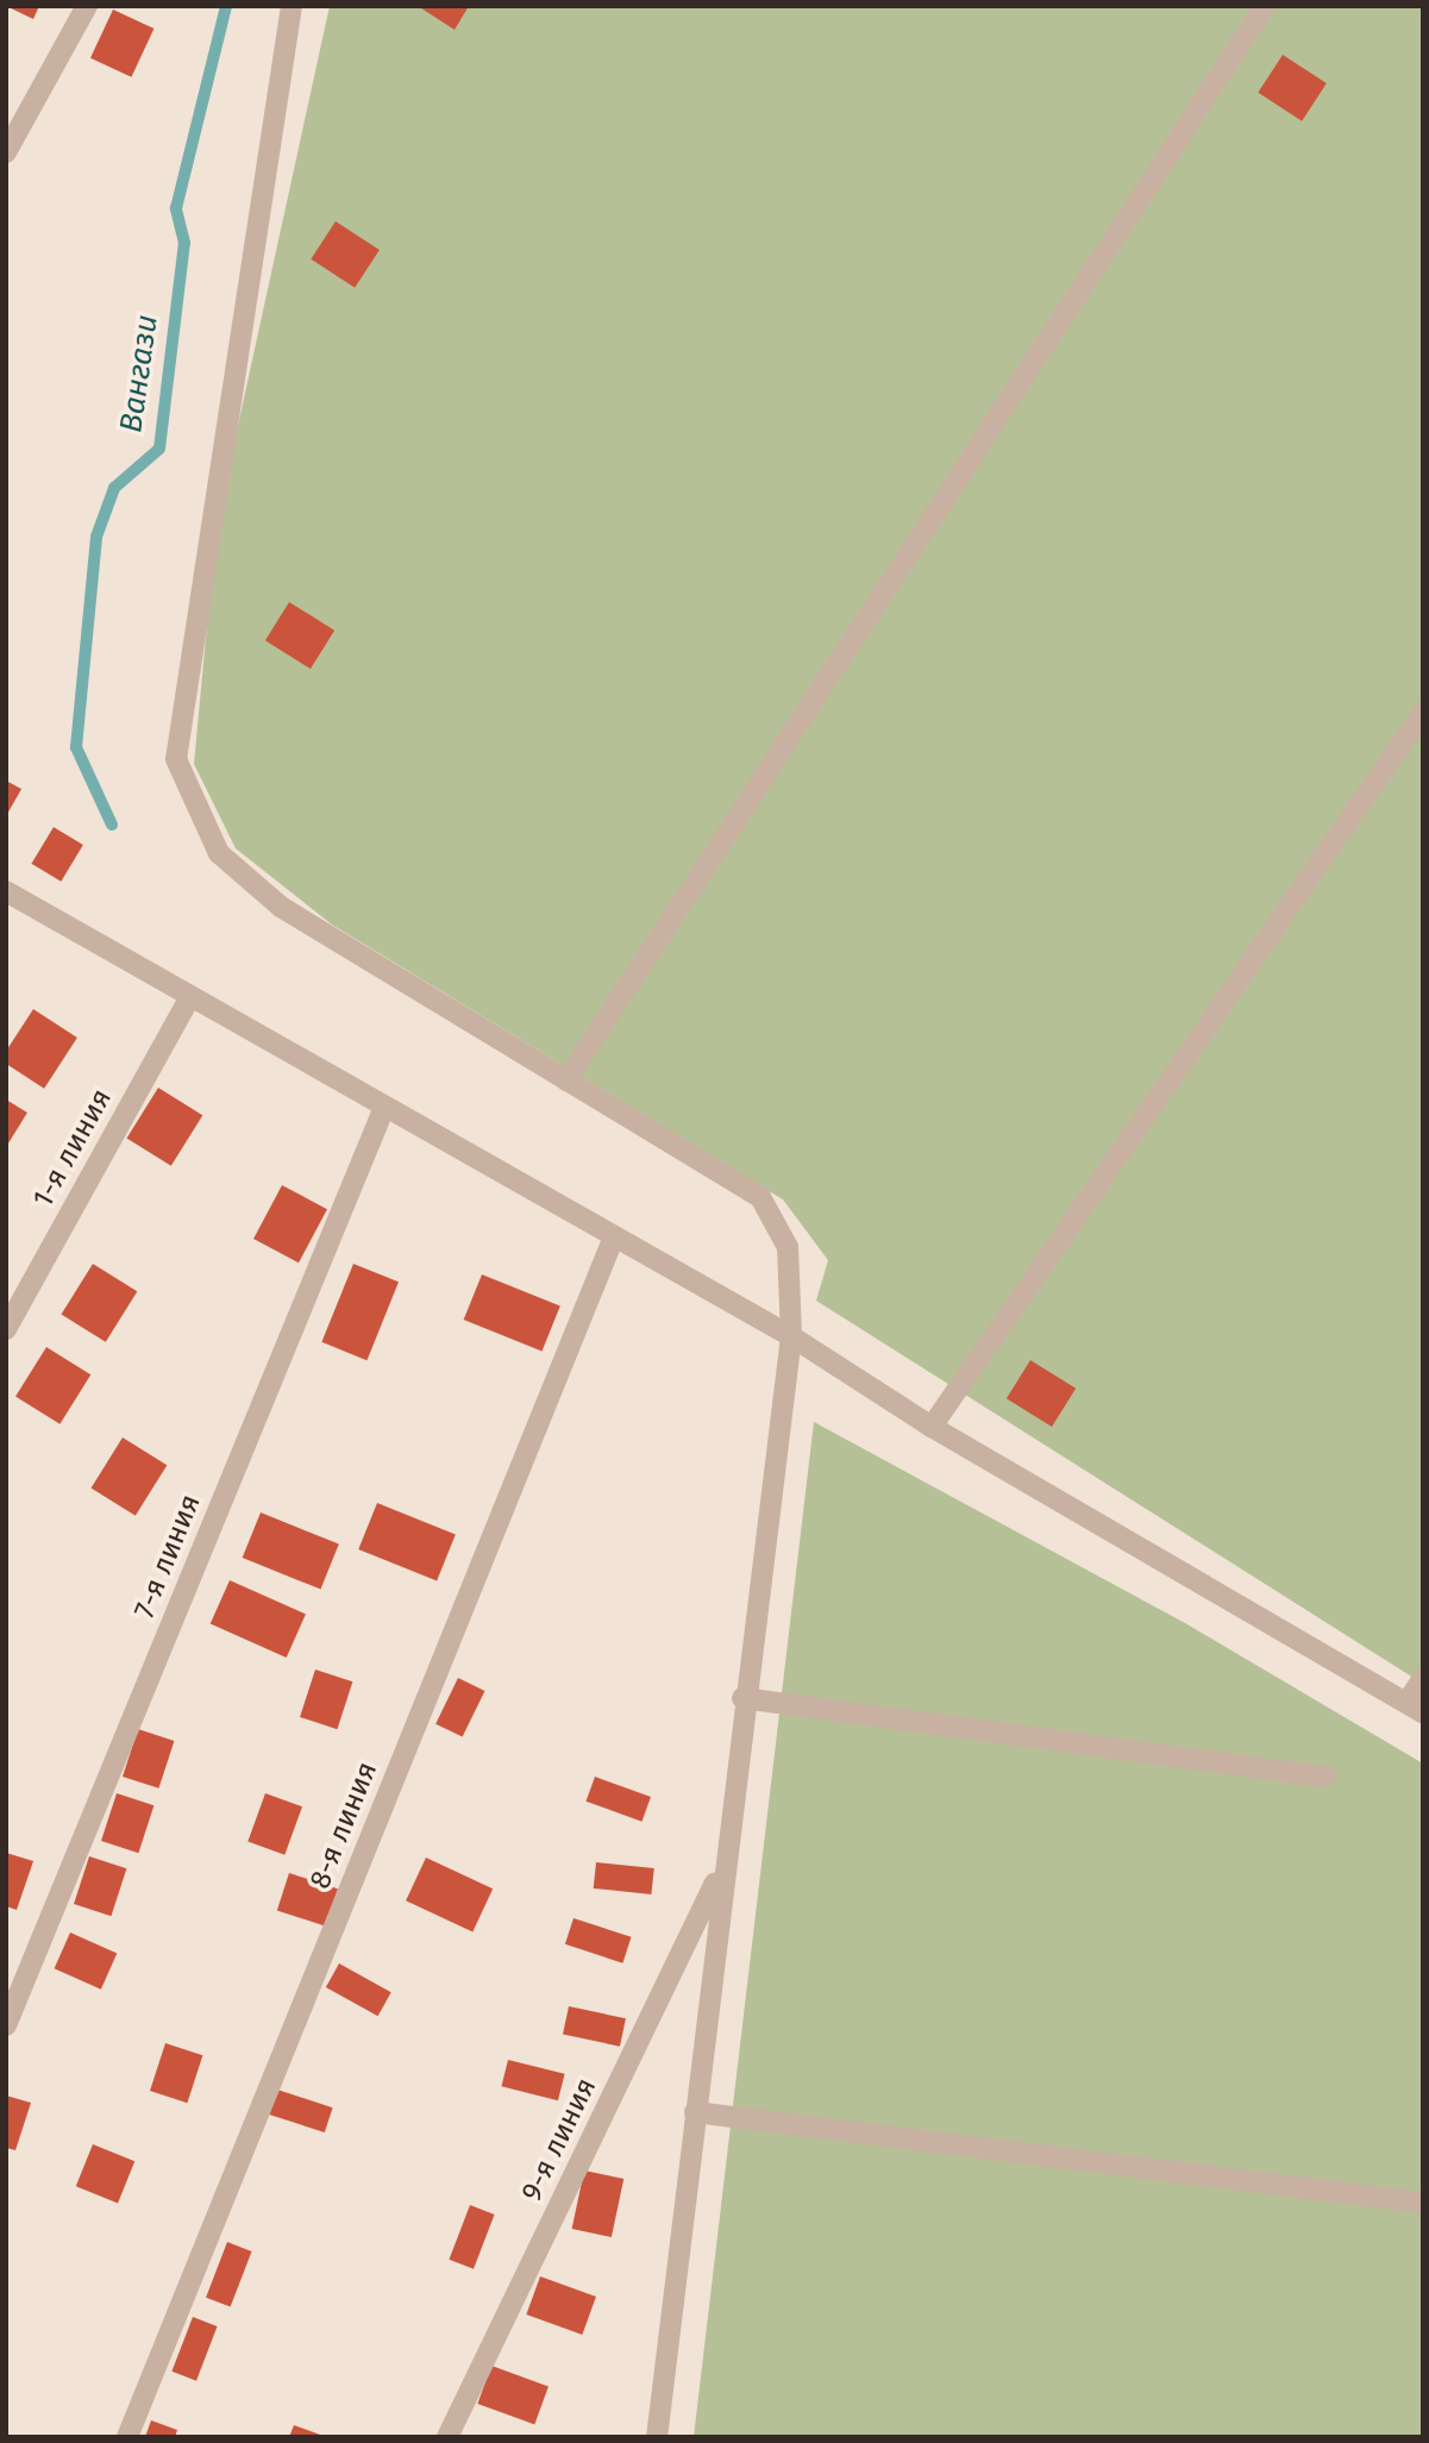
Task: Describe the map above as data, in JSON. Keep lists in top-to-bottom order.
{
  "streets": {
    "street": [
      "1-я линия",
      "7-я линия",
      "8-я линия",
      "9-я линия"
    ]
  },
  "water": ["Вангази"]
}
